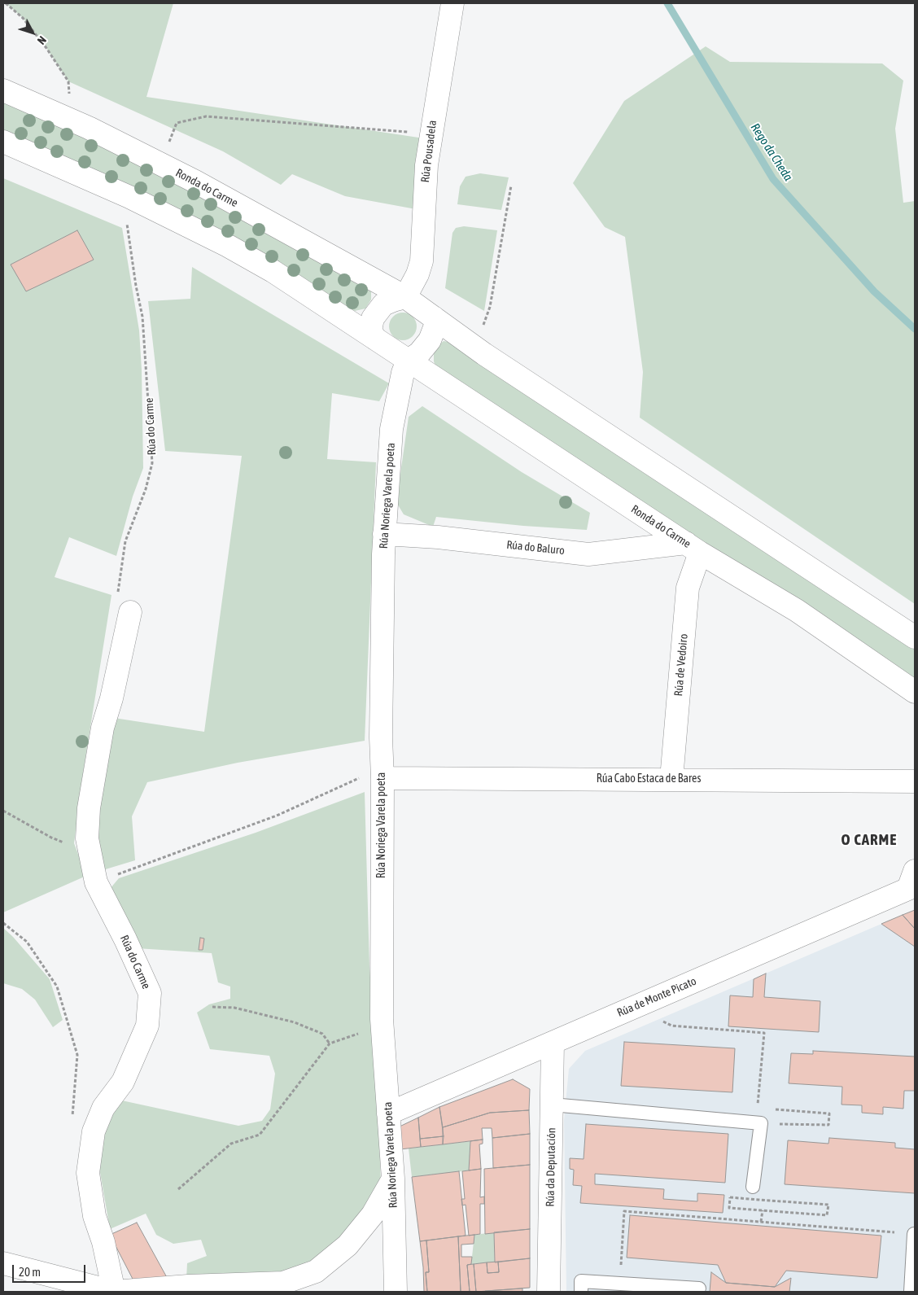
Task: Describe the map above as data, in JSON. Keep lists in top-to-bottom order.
{
  "streets": {
    "street": [
      "Rúa Pousadela",
      "Ronda do Carme",
      "Rúa do Carme",
      "Rúa Noriega Varela poeta",
      "Rúa do Baluro",
      "Rúa de Vedoiro",
      "Rúa Cabo Estaca de Bares",
      "Rúa de Monte Picato",
      "Rúa da Deputación"
    ]
  },
  "crossings": [
    ["Rúa Pousadela", "Ronda do Carme"],
    ["Rúa Pousadela", "Rúa Noriega Varela poeta"],
    ["Ronda do Carme", "Rúa Noriega Varela poeta"],
    ["Ronda do Carme", "Rúa do Baluro"],
    ["Ronda do Carme", "Rúa de Vedoiro"],
    ["Rúa Noriega Varela poeta", "Rúa do Baluro"],
    ["Rúa Noriega Varela poeta", "Rúa Cabo Estaca de Bares"],
    ["Rúa Noriega Varela poeta", "Rúa de Monte Picato"],
    ["Rúa do Baluro", "Rúa de Vedoiro"],
    ["Rúa de Vedoiro", "Rúa Cabo Estaca de Bares"],
    ["Rúa de Monte Picato", "Rúa da Deputación"]
  ],
  "districts": ["O CARME"],
  "water": ["Rego da Cheda"],
  "scale_bar": "20 m",
  "north": "bottom right"
}
